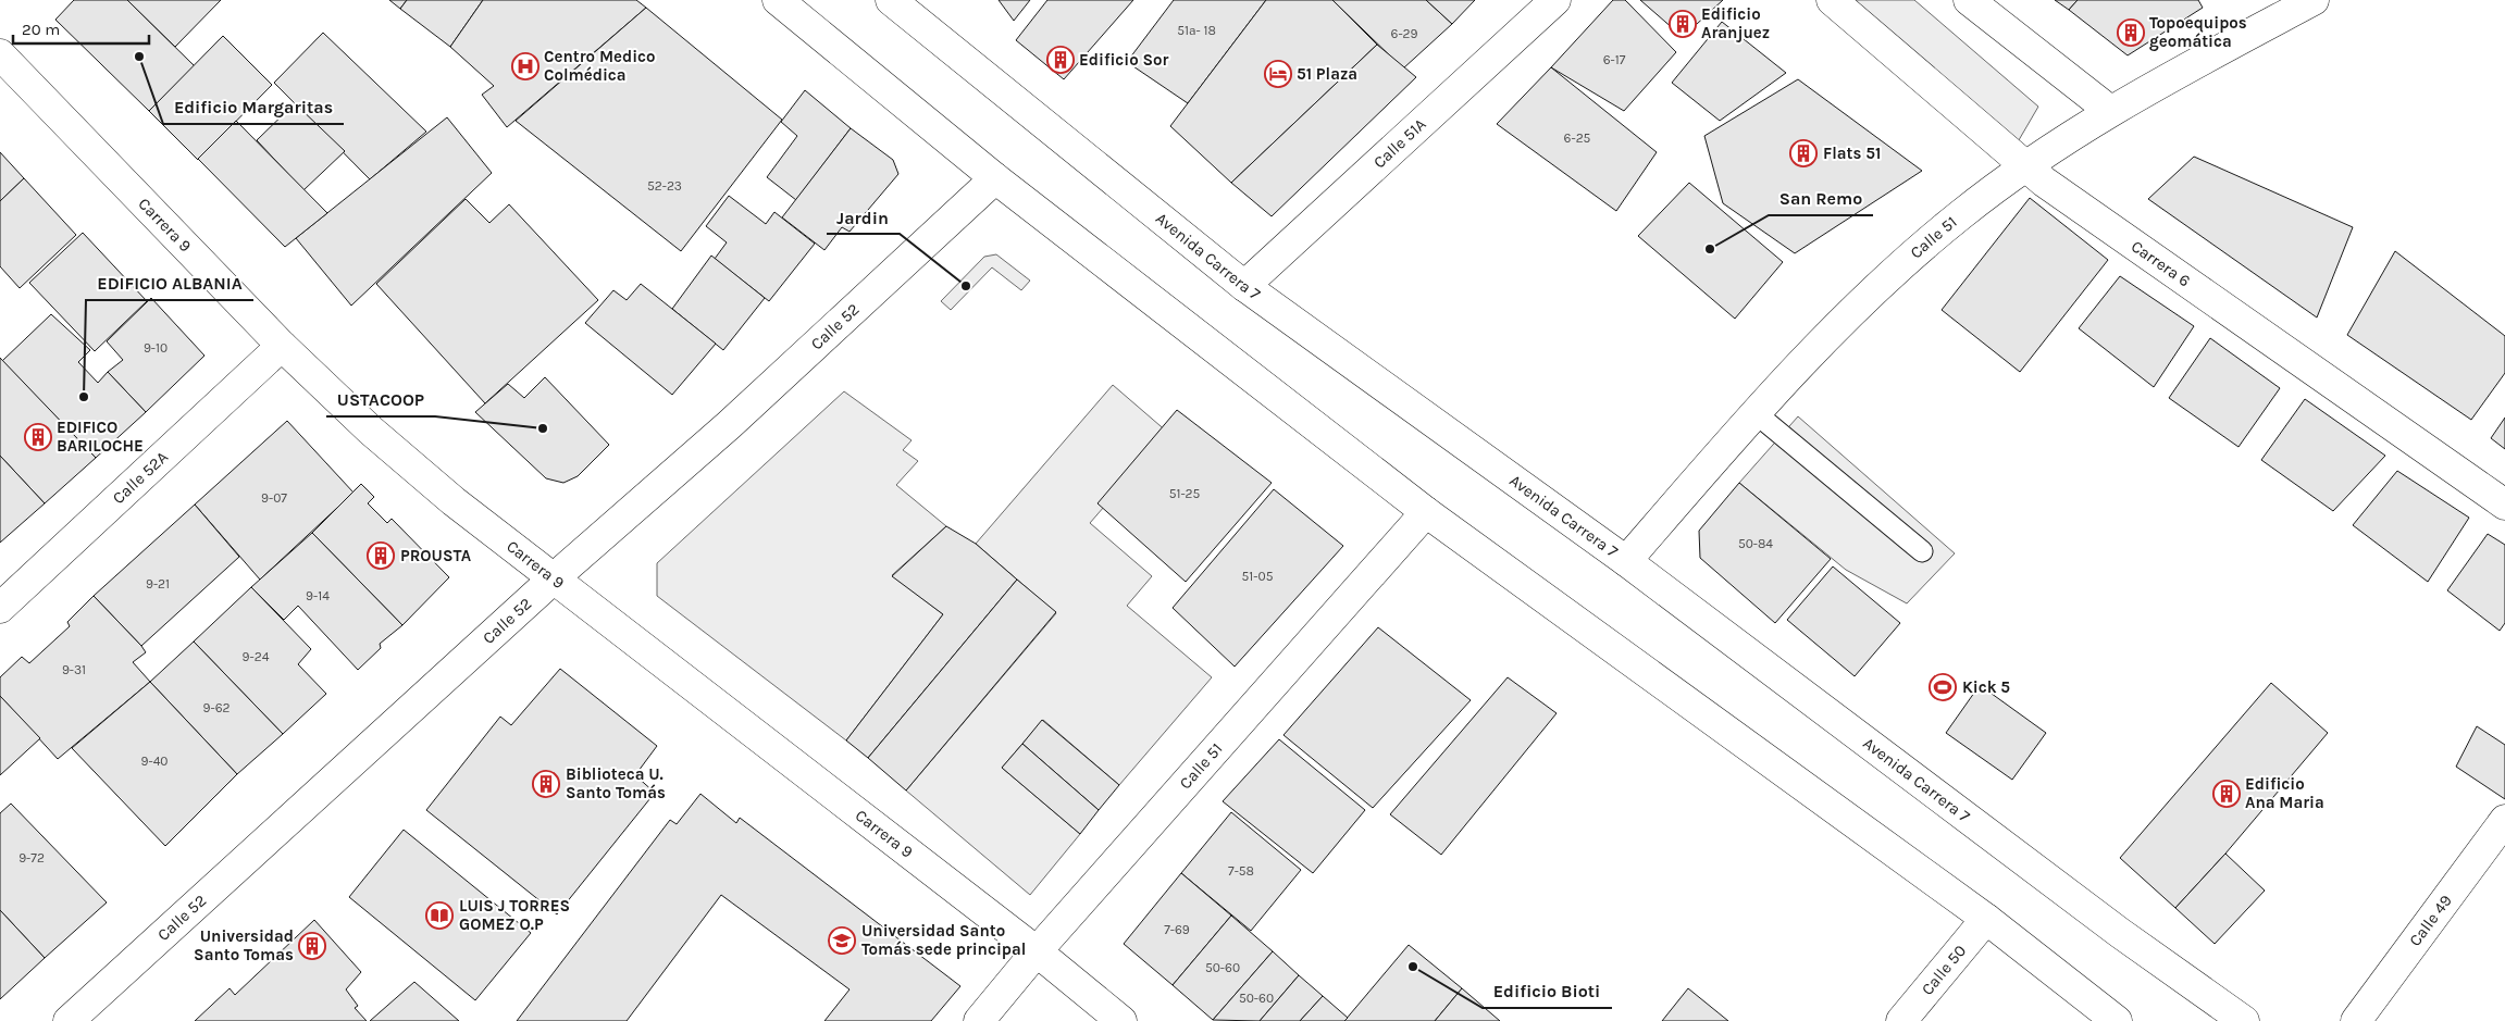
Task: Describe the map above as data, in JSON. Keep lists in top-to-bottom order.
{
  "streets": {
    "street": [
      "Calle 51A",
      "Carrera 9",
      "Calle 51",
      "Avenida Carrera 7",
      "Carrera 6",
      "Calle 52",
      "Calle 52A",
      "Calle 49",
      "Calle 50"
    ]
  },
  "crossings": [
    ["Calle 51A", "Avenida Carrera 7"],
    ["Carrera 9", "Calle 51"],
    ["Carrera 9", "Calle 52"],
    ["Carrera 9", "Calle 52A"],
    ["Calle 51", "Avenida Carrera 7"],
    ["Calle 51", "Carrera 6"]
  ],
  "places": {
    "building": [
      "Edificio Aranjuez",
      "Topoequipos geomática",
      "Edificio Sor",
      "Flats 51",
      "EDIFICO BARILOCHE",
      "PROUSTA",
      "Biblioteca U. Santo Tomás",
      "Edificio Ana Maria",
      "Universidad Santo Tomas"
    ],
    "other": [
      "Edificio Margaritas",
      "San Remo",
      "Jardin",
      "EDIFICIO ALBANIA",
      "USTACOOP",
      "Edificio Bioti"
    ],
    "hospital": ["Centro Medico Colmédica"],
    "hotel": ["51 Plaza"],
    "sports": ["Kick 5"],
    "library": ["LUIS J TORRES GOMEZ O.P"],
    "school or university": ["Universidad Santo Tomás sede principal"]
  },
  "house_numbers": [
    "51a- 18",
    "6-29",
    "6-17",
    "6-25",
    "52-23",
    "9-10",
    "51-25",
    "9-07",
    "50-84",
    "51-05",
    "9-21",
    "9-14",
    "9-24",
    "9-31",
    "9-62",
    "9-40",
    "9-72",
    "7-58",
    "7-69",
    "50-60",
    "50-60"
  ],
  "scale_bar": "20 m"
}
